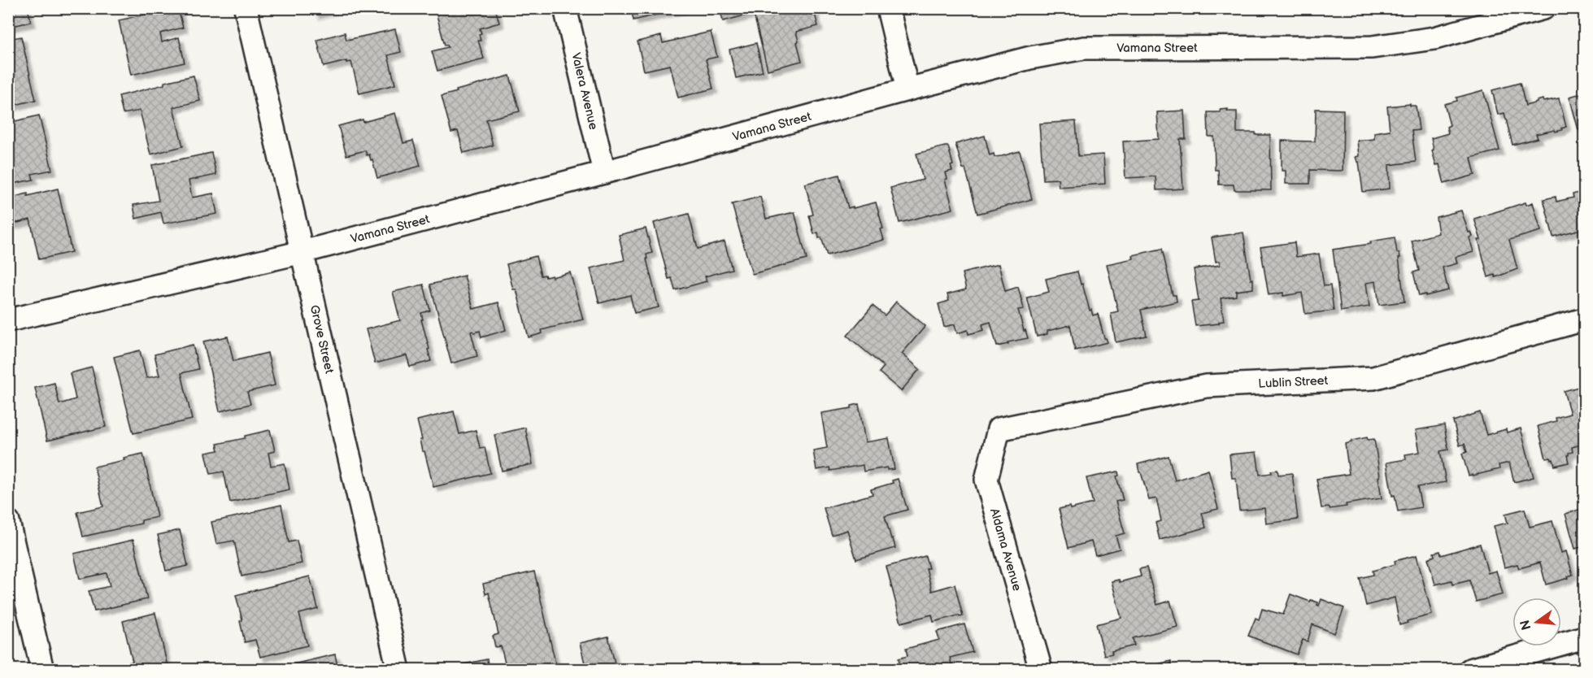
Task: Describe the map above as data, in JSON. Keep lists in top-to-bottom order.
{
  "streets": {
    "street": [
      "Vamana Street",
      "Valera Avenue",
      "Grove Street",
      "Lublin Street",
      "Aldama Avenue"
    ]
  },
  "crossings": [
    ["Vamana Street", "Valera Avenue"],
    ["Vamana Street", "Grove Street"],
    ["Lublin Street", "Aldama Avenue"]
  ],
  "north": "left"
}
